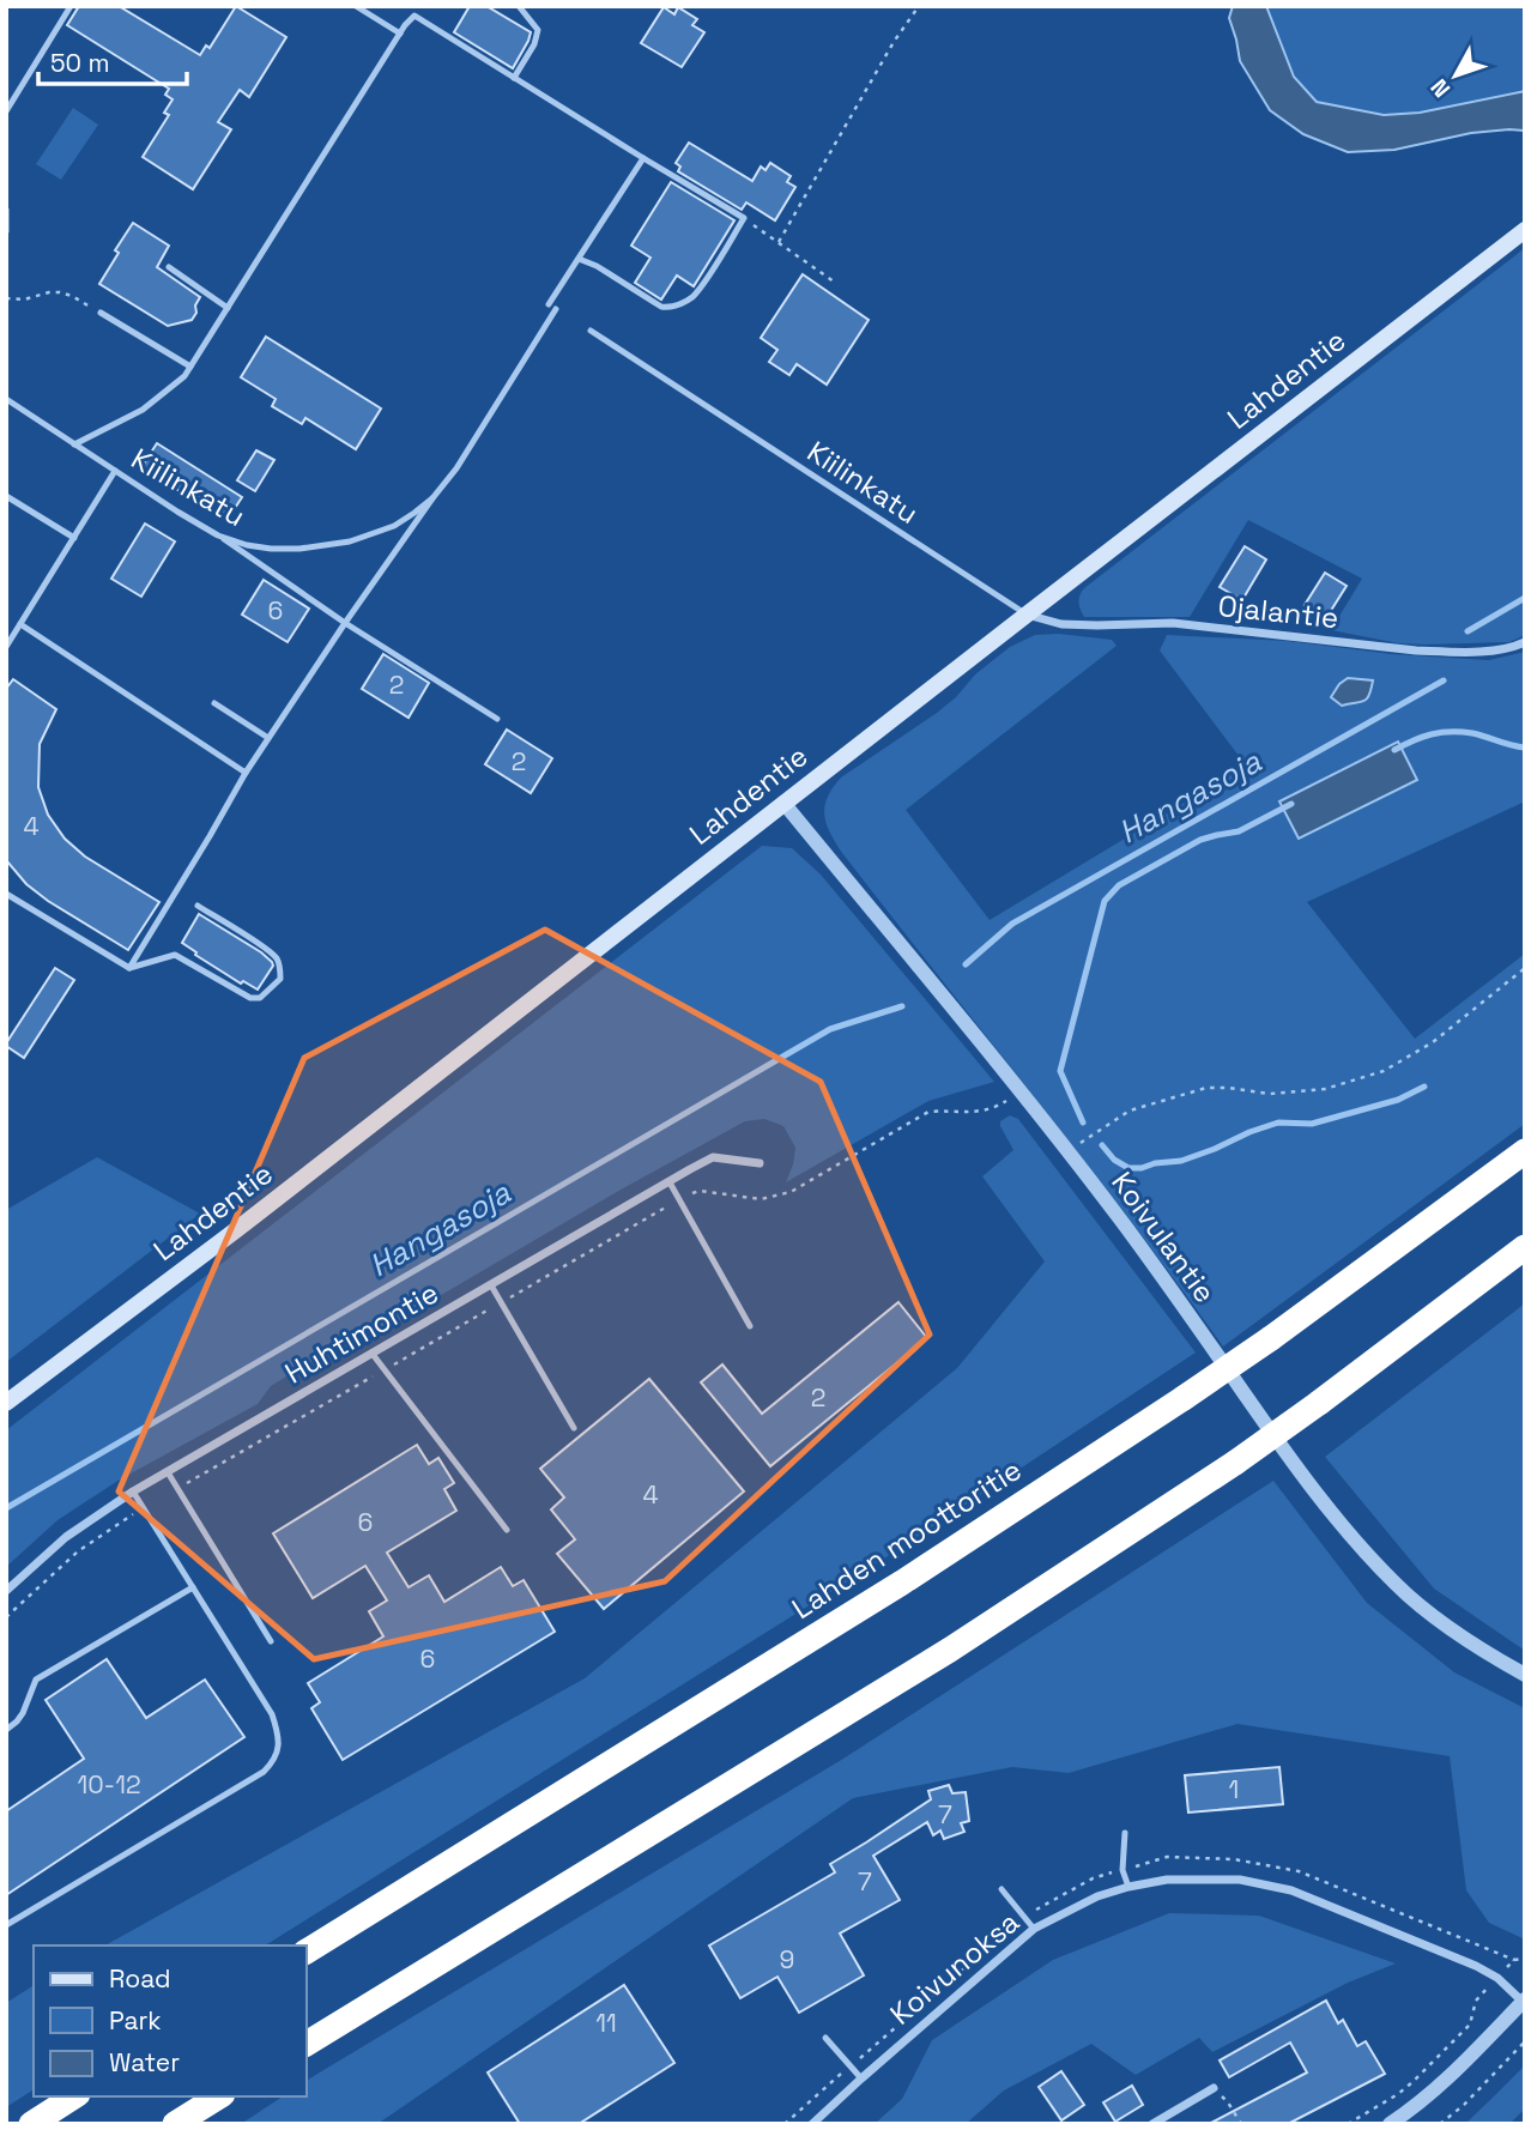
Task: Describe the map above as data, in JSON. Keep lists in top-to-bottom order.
{
  "streets": {
    "highway": ["Lahden moottoritie"],
    "main road": ["Lahdentie"],
    "street": [
      "Ojalantie",
      "Koivulantie",
      "Huhtimontie",
      "Koivunoksa"
    ],
    "lane": ["Kiilinkatu"]
  },
  "crossings": [
    ["Lahdentie", "Kiilinkatu"],
    ["Lahdentie", "Ojalantie"],
    ["Lahdentie", "Koivulantie"],
    ["Kiilinkatu", "Ojalantie"]
  ],
  "water": ["Hangasoja"],
  "house_numbers": [
    "6",
    "2",
    "2",
    "4",
    "2",
    "4",
    "6",
    "6",
    "10-12",
    "1",
    "7",
    "7",
    "9",
    "11"
  ],
  "legend": ["Road", "Park", "Water"],
  "scale_bar": "50 m",
  "north": "bottom left"
}
